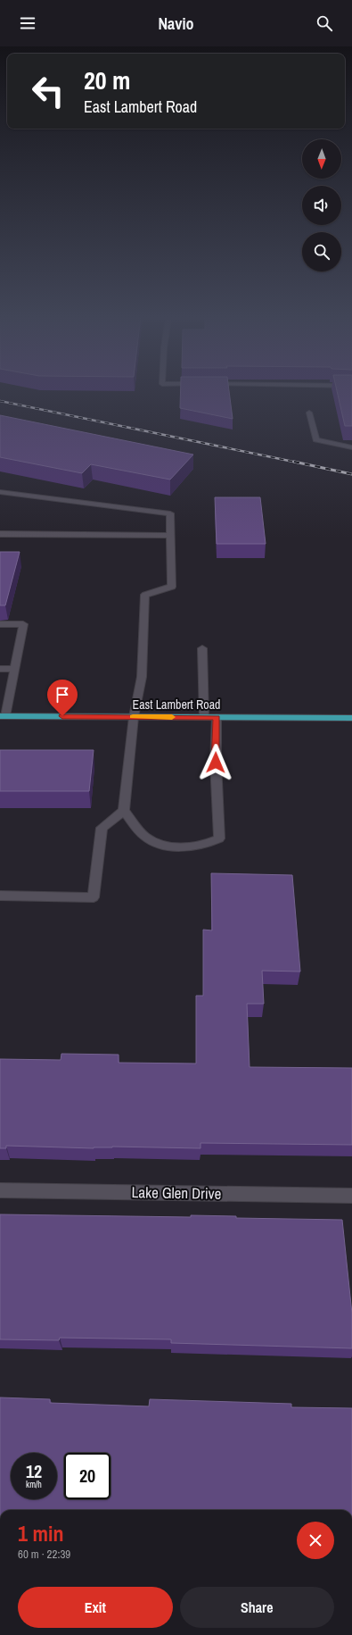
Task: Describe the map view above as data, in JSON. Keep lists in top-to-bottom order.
{
  "streets": {
    "main road": ["East Lambert Road"],
    "street": ["Lake Glen Drive"]
  },
  "north": "bottom",
  "page": {
    "header": "Navio",
    "turn": ["20 m", "East Lambert Road"],
    "speed": "12 km/h",
    "limit": "20",
    "heading": ["1 min", "60 m · 22:39"],
    "buttons": ["Exit", "Share"]
  }
}
